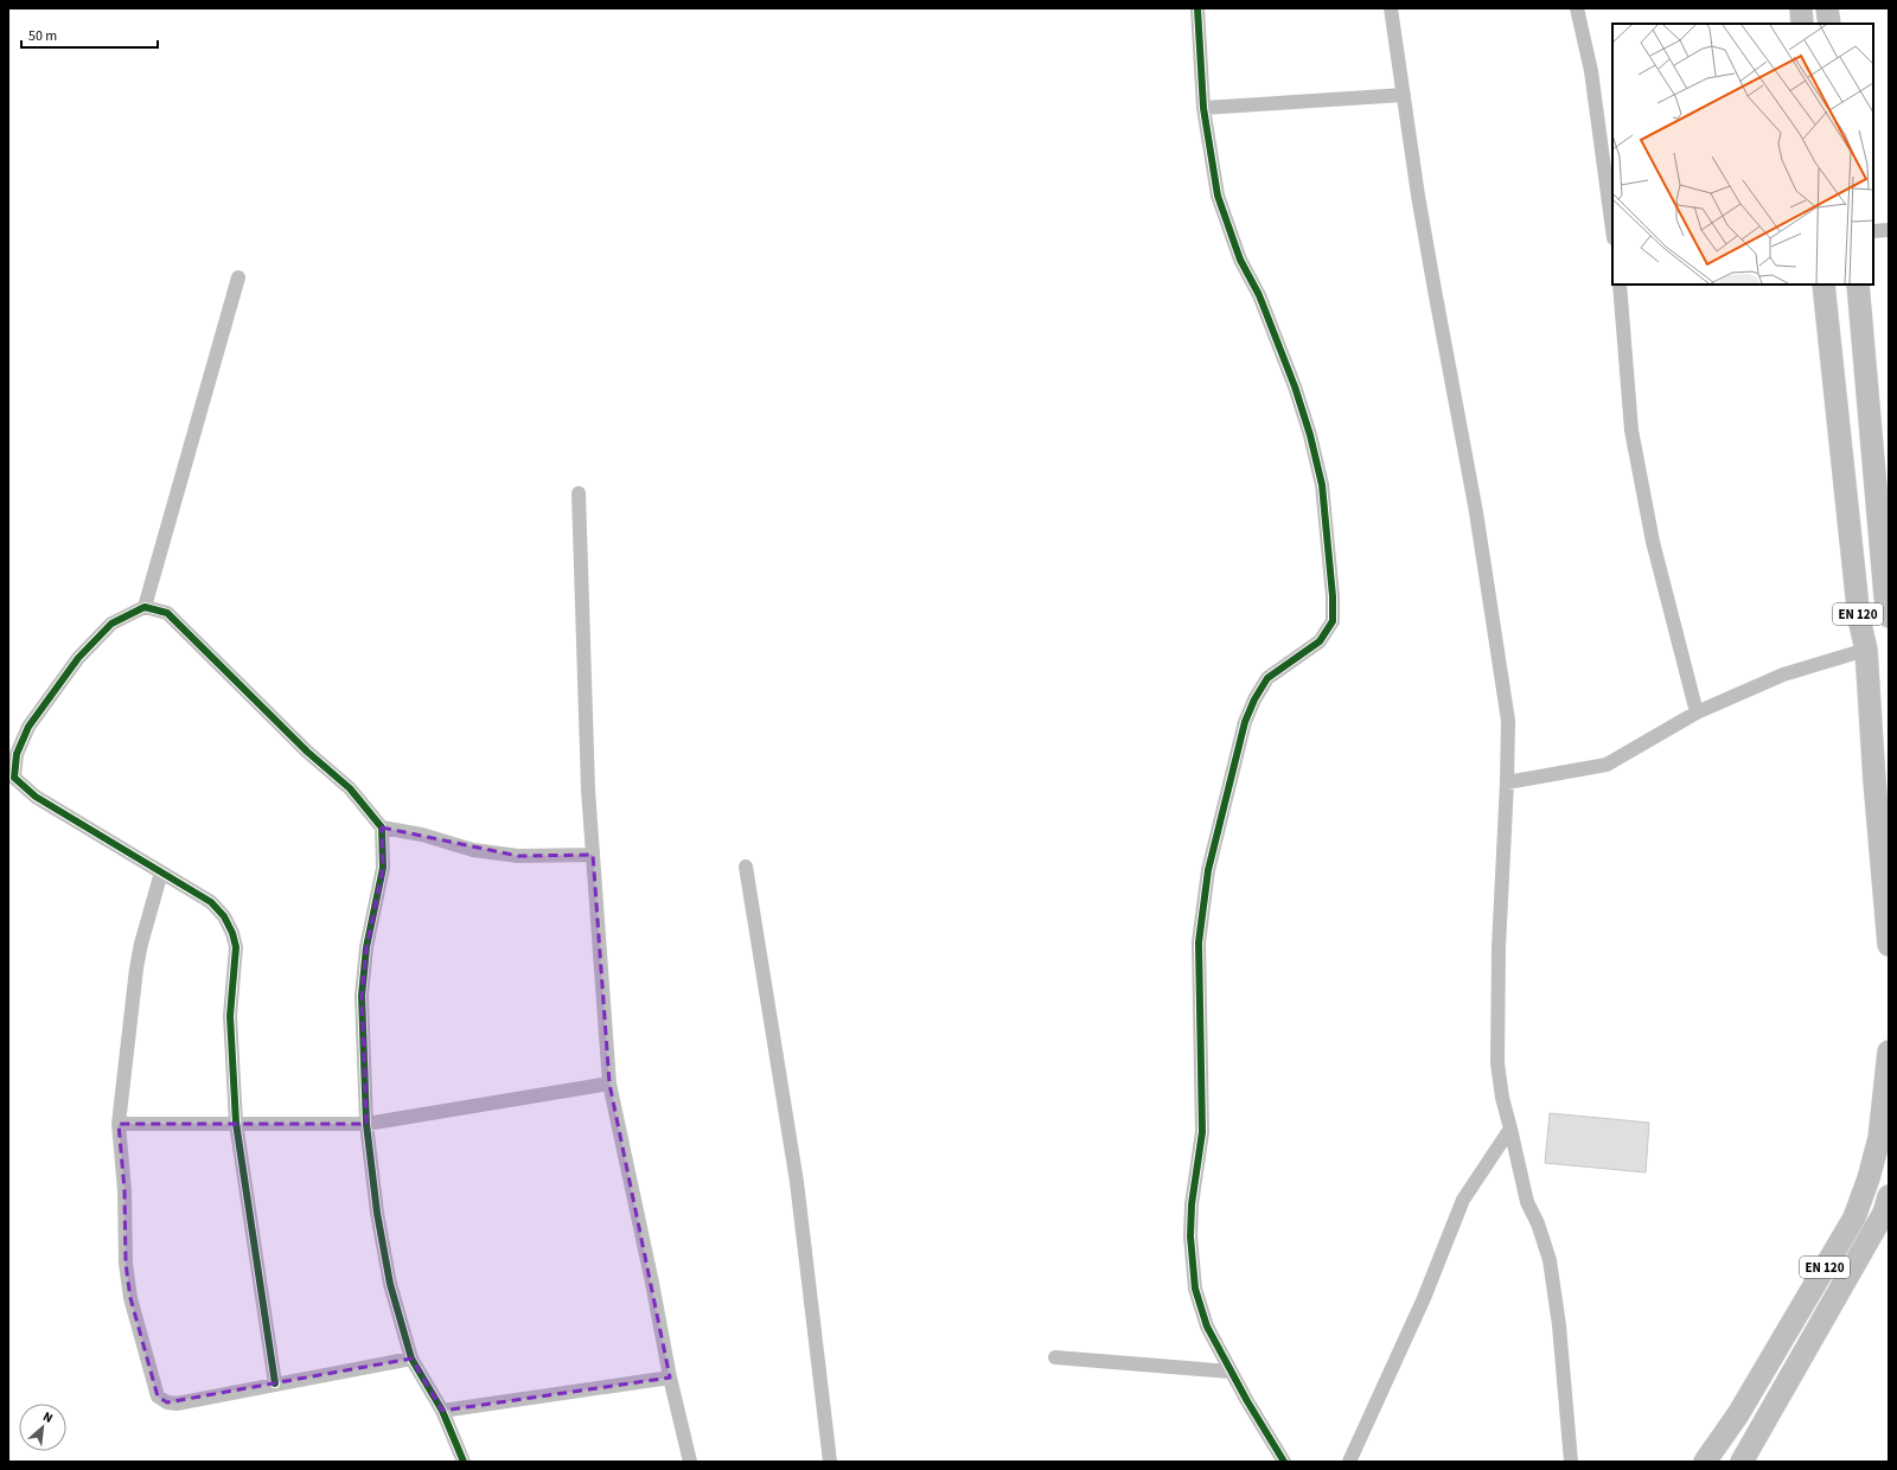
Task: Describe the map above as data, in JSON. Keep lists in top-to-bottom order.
{
  "streets": {
    "main road": ["EN 120"]
  },
  "scale_bar": "50 m",
  "north": "top right"
}
